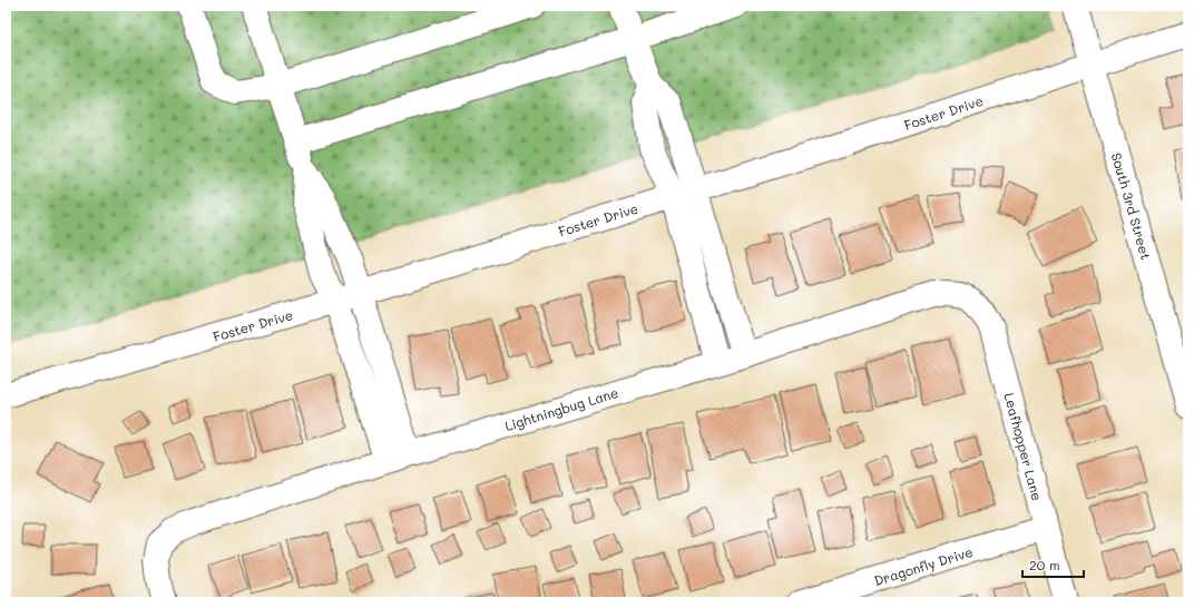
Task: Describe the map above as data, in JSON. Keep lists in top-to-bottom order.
{
  "streets": {
    "street": [
      "Foster Drive",
      "South 3rd Street",
      "Lightningbug Lane",
      "Leafhopper Lane",
      "Dragonfly Drive"
    ]
  },
  "crossings": [
    ["Foster Drive", "South 3rd Street"],
    ["Lightningbug Lane", "Leafhopper Lane"],
    ["Leafhopper Lane", "Dragonfly Drive"]
  ],
  "scale_bar": "20 m"
}
